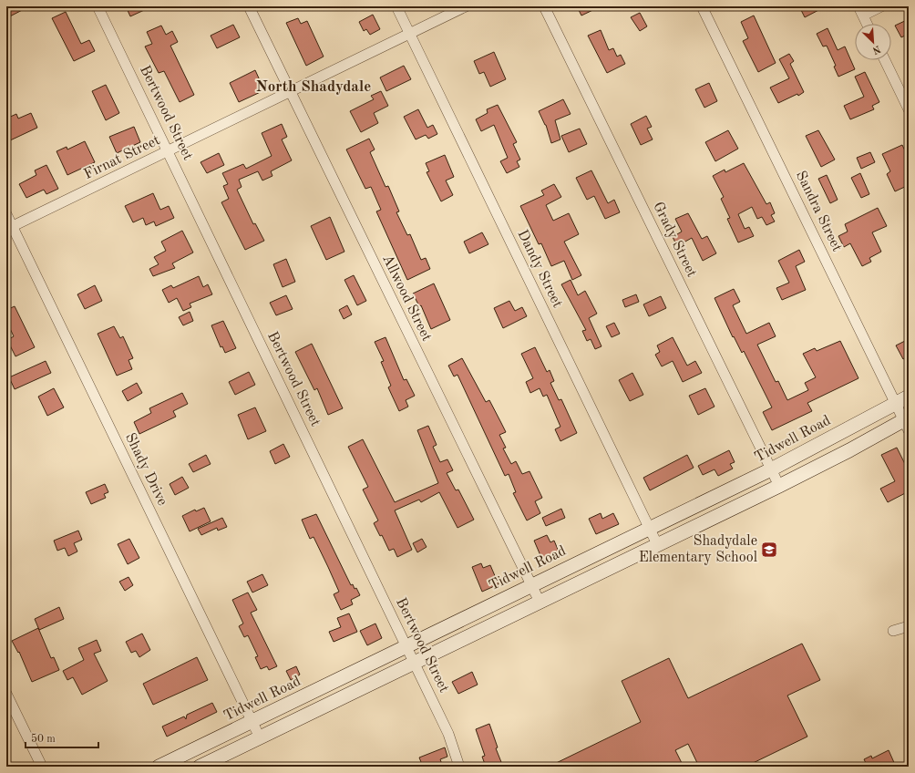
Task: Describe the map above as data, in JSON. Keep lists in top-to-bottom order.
{
  "streets": {
    "main road": ["Tidwell Road"],
    "street": [
      "Bertwood Street",
      "Firnat Street",
      "Sandra Street",
      "Grady Street",
      "Dandy Street",
      "Allwood Street",
      "Shady Drive"
    ]
  },
  "crossings": [
    ["Bertwood Street", "Firnat Street"],
    ["Bertwood Street", "Tidwell Road"],
    ["Firnat Street", "Dandy Street"],
    ["Firnat Street", "Allwood Street"],
    ["Firnat Street", "Shady Drive"],
    ["Sandra Street", "Tidwell Road"],
    ["Grady Street", "Tidwell Road"],
    ["Dandy Street", "Tidwell Road"],
    ["Allwood Street", "Tidwell Road"],
    ["Tidwell Road", "Shady Drive"]
  ],
  "districts": ["North Shadydale"],
  "places": {
    "school or university": ["Shadydale Elementary School"]
  },
  "scale_bar": "50 m",
  "north": "bottom right"
}
